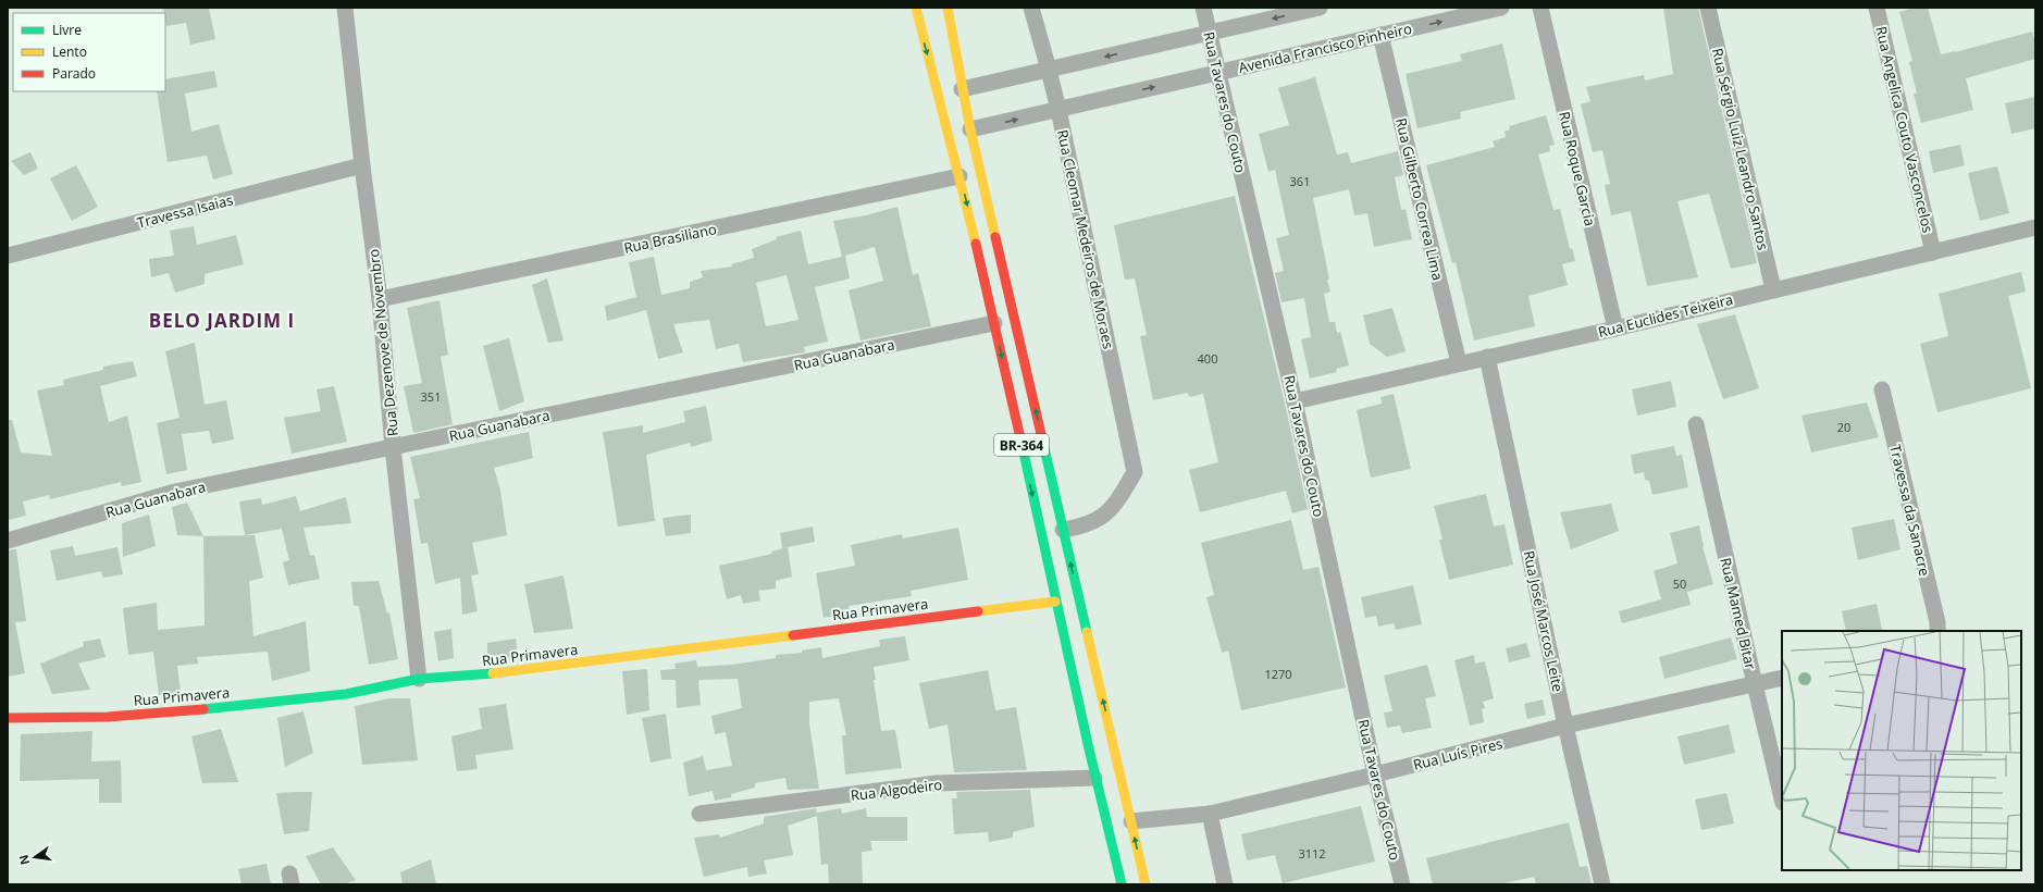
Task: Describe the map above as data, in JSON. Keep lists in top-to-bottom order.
{
  "streets": {
    "main road": ["BR-364", "Rua Primavera"],
    "street": [
      "Avenida Francisco Pinheiro",
      "Rua Tavares do Couto",
      "Rua Angelica Couto Vasconcelos",
      "Rua Sérgio Luiz Leandro Santos",
      "Rua Roque Garcia",
      "Rua Gilberto Correa Lima",
      "Travessa Isaias",
      "Rua Brasiliano",
      "Rua Cleomar Medeiros de Moraes",
      "Rua Euclides Teixeira",
      "Rua Dezenove de Novembro",
      "Rua Guanabara",
      "Travessa da Sanacre",
      "Rua Mamed Bitar",
      "Rua José Marcos Leite",
      "Rua Luís Pires",
      "Rua Algodeiro"
    ]
  },
  "crossings": [
    ["Avenida Francisco Pinheiro", "Rua Tavares do Couto"],
    ["Avenida Francisco Pinheiro", "Rua Gilberto Correa Lima"],
    ["Avenida Francisco Pinheiro", "Rua Cleomar Medeiros de Moraes"],
    ["Avenida Francisco Pinheiro", "BR-364"],
    ["Rua Tavares do Couto", "Rua Euclides Teixeira"],
    ["Rua Tavares do Couto", "Rua Luís Pires"],
    ["Rua Angelica Couto Vasconcelos", "Rua Euclides Teixeira"],
    ["Rua Sérgio Luiz Leandro Santos", "Rua Euclides Teixeira"],
    ["Rua Roque Garcia", "Rua Euclides Teixeira"],
    ["Rua Gilberto Correa Lima", "Rua Euclides Teixeira"],
    ["Travessa Isaias", "Rua Dezenove de Novembro"],
    ["Rua Brasiliano", "Rua Dezenove de Novembro"],
    ["Rua Brasiliano", "BR-364"],
    ["Rua Cleomar Medeiros de Moraes", "BR-364"],
    ["Rua Euclides Teixeira", "Rua José Marcos Leite"],
    ["Rua Dezenove de Novembro", "Rua Guanabara"],
    ["Rua Dezenove de Novembro", "Rua Primavera"],
    ["Rua Guanabara", "BR-364"],
    ["BR-364", "Rua Primavera"],
    ["BR-364", "Rua Luís Pires"],
    ["BR-364", "Rua Algodeiro"],
    ["Rua Mamed Bitar", "Rua Luís Pires"],
    ["Rua José Marcos Leite", "Rua Luís Pires"]
  ],
  "districts": ["BELO JARDIM I"],
  "house_numbers": [
    "361",
    "400",
    "351",
    "20",
    "50",
    "1270",
    "3112"
  ],
  "legend": ["Livre", "Lento", "Parado"],
  "north": "left"
}
